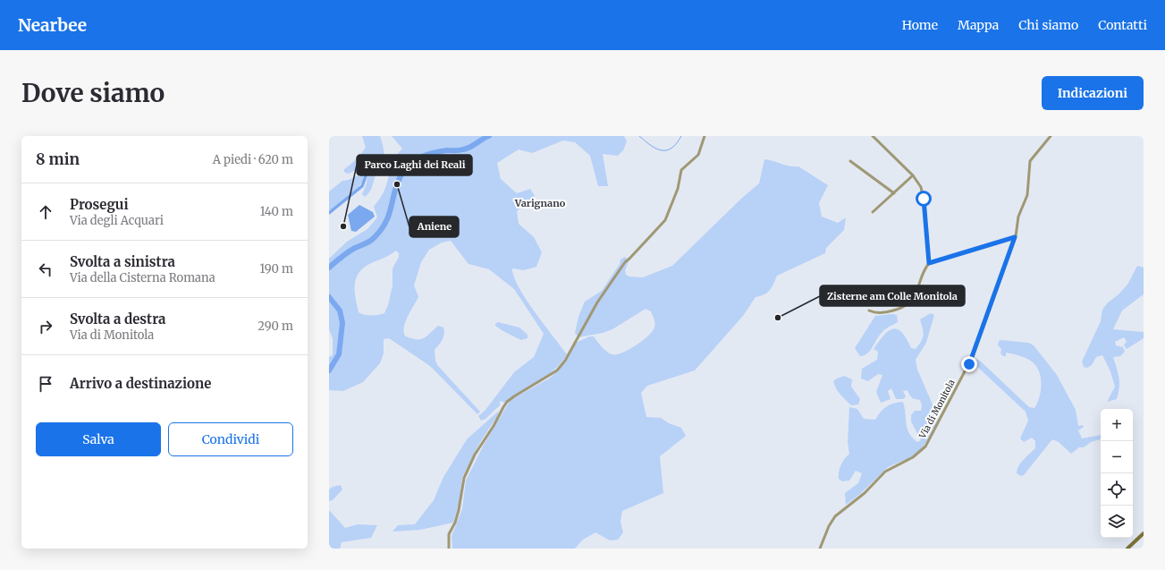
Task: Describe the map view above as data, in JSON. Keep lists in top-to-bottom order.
{
  "streets": {
    "street": ["Via di Monitola"]
  },
  "districts": ["Varignano"],
  "places": ["Aniene", "Parco Laghi dei Reali", "Zisterne am Colle Monitola"],
  "page": {
    "header": "Nearbee",
    "nav": [
      "Home",
      "Mappa",
      "Chi siamo",
      "Contatti"
    ],
    "buttons": [
      "Indicazioni",
      ["Salva", "Condividi"]
    ],
    "title": "Dove siamo",
    "heading": ["8 min", "A piedi · 620 m"],
    "list": [
      ["Prosegui", "Via degli Acquari", "140 m"],
      ["Svolta a sinistra", "Via della Cisterna Romana", "190 m"],
      ["Svolta a destra", "Via di Monitola", "290 m"],
      "Arrivo a destinazione"
    ],
    "map_buttons": ["+", "−"]
  }
}
